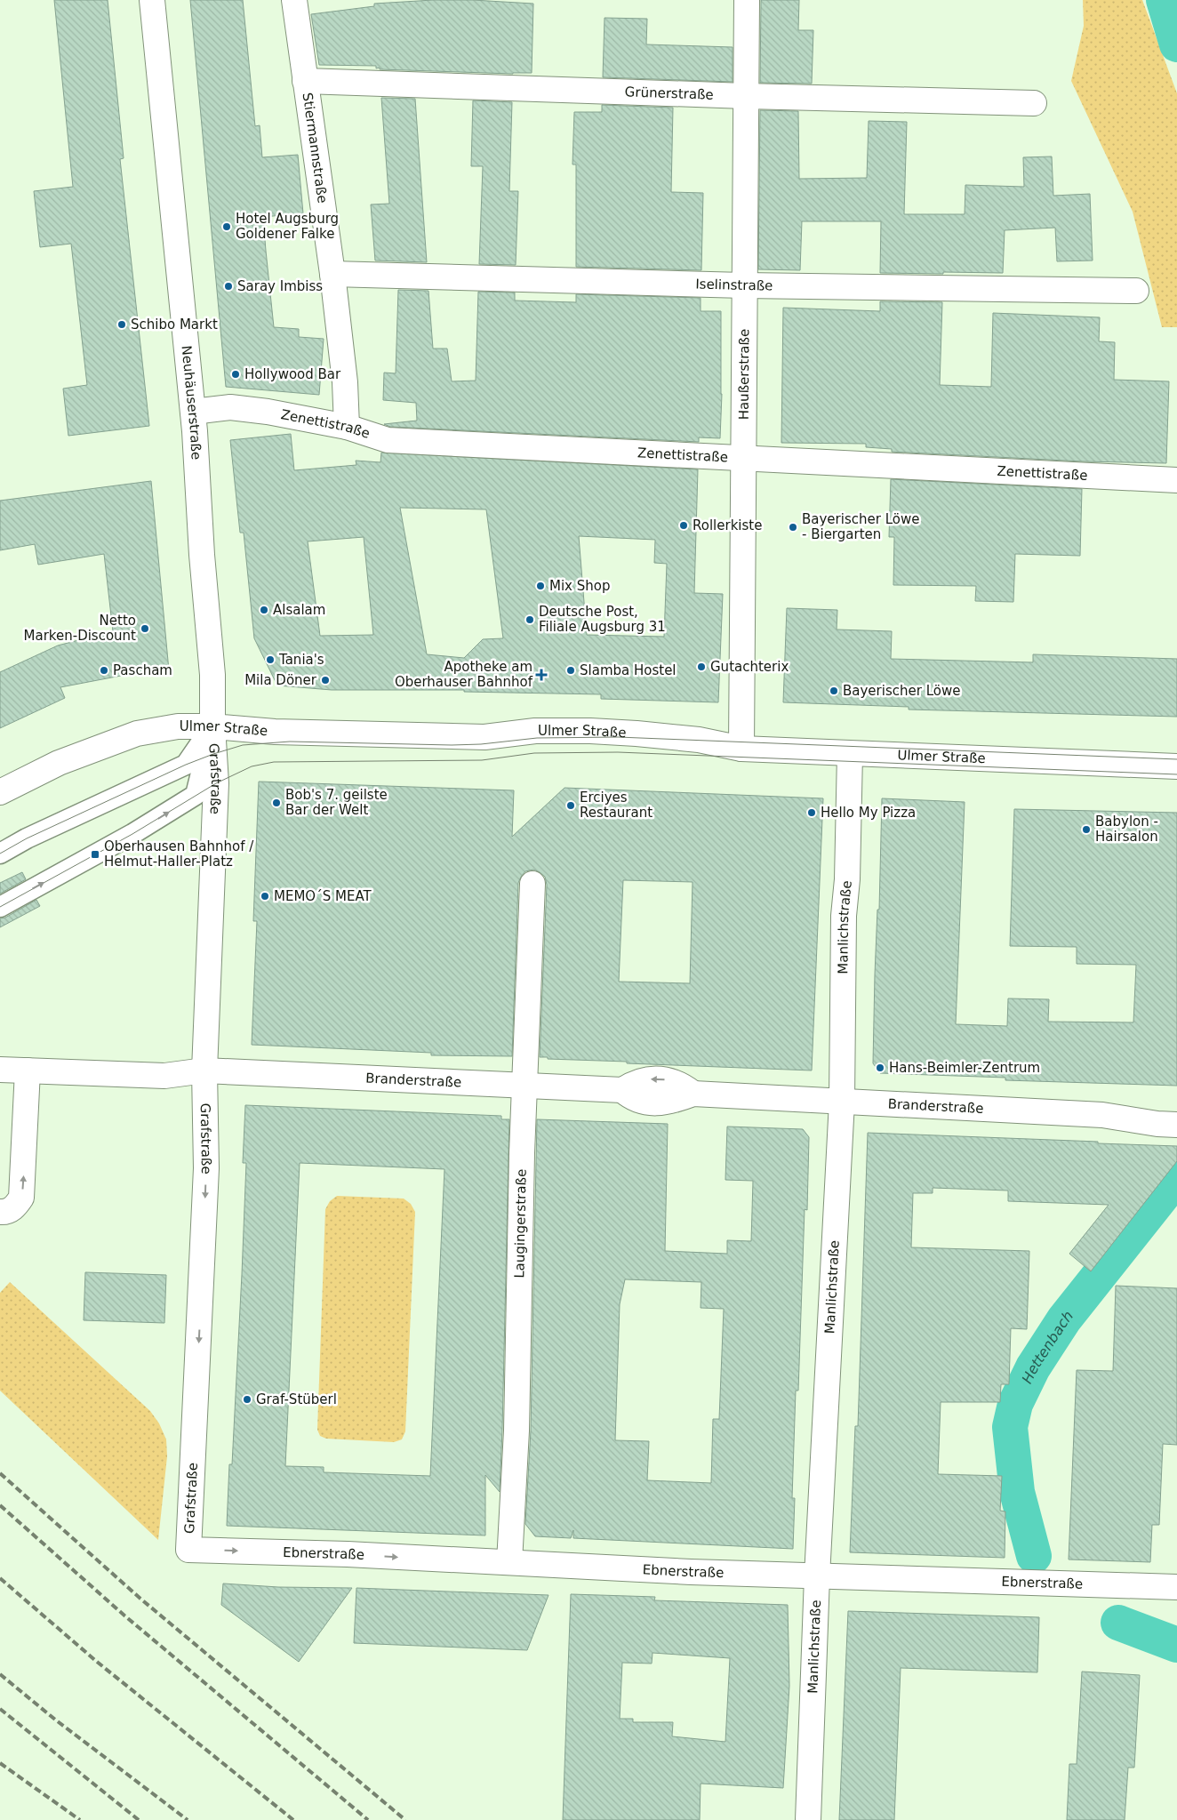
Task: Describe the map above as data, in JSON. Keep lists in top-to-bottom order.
{
  "streets": {
    "street": [
      "Grünerstraße",
      "Stiermannstraße",
      "Iselinstraße",
      "Haußerstraße",
      "Neuhäuserstraße",
      "Zenettistraße",
      "Ulmer Straße",
      "Grafstraße",
      "Manlichstraße",
      "Branderstraße",
      "Laugingerstraße",
      "Ebnerstraße"
    ]
  },
  "crossings": [
    ["Grünerstraße", "Stiermannstraße"],
    ["Grünerstraße", "Haußerstraße"],
    ["Stiermannstraße", "Iselinstraße"],
    ["Stiermannstraße", "Zenettistraße"],
    ["Iselinstraße", "Haußerstraße"],
    ["Haußerstraße", "Zenettistraße"],
    ["Haußerstraße", "Ulmer Straße"],
    ["Neuhäuserstraße", "Zenettistraße"],
    ["Neuhäuserstraße", "Ulmer Straße"],
    ["Neuhäuserstraße", "Grafstraße"],
    ["Ulmer Straße", "Grafstraße"],
    ["Ulmer Straße", "Manlichstraße"],
    ["Grafstraße", "Branderstraße"],
    ["Grafstraße", "Ebnerstraße"],
    ["Manlichstraße", "Branderstraße"],
    ["Manlichstraße", "Ebnerstraße"],
    ["Branderstraße", "Laugingerstraße"],
    ["Laugingerstraße", "Ebnerstraße"]
  ],
  "water": ["Hettenbach"],
  "places": {
    "other": [
      "Hotel Augsburg Goldener Falke",
      "Saray Imbiss",
      "Schibo Markt",
      "Hollywood Bar",
      "Rollerkiste",
      "Bayerischer Löwe - Biergarten",
      "Mix Shop",
      "Alsalam",
      "Deutsche Post, Filiale Augsburg 31",
      "Netto Marken-Discount",
      "Tania's",
      "Gutachterix",
      "Pascham",
      "Slamba Hostel",
      "Mila Döner",
      "Bayerischer Löwe",
      "Bob's 7. geilste Bar der Welt",
      "Erciyes Restaurant",
      "Hello My Pizza",
      "Babylon - Hairsalon",
      "MEMO´S MEAT",
      "Hans-Beimler-Zentrum",
      "Graf-Stüberl"
    ],
    "health": ["Apotheke am Oberhauser Bahnhof"],
    "transit": ["Oberhausen Bahnhof / Helmut-Haller-Platz"]
  }
}
